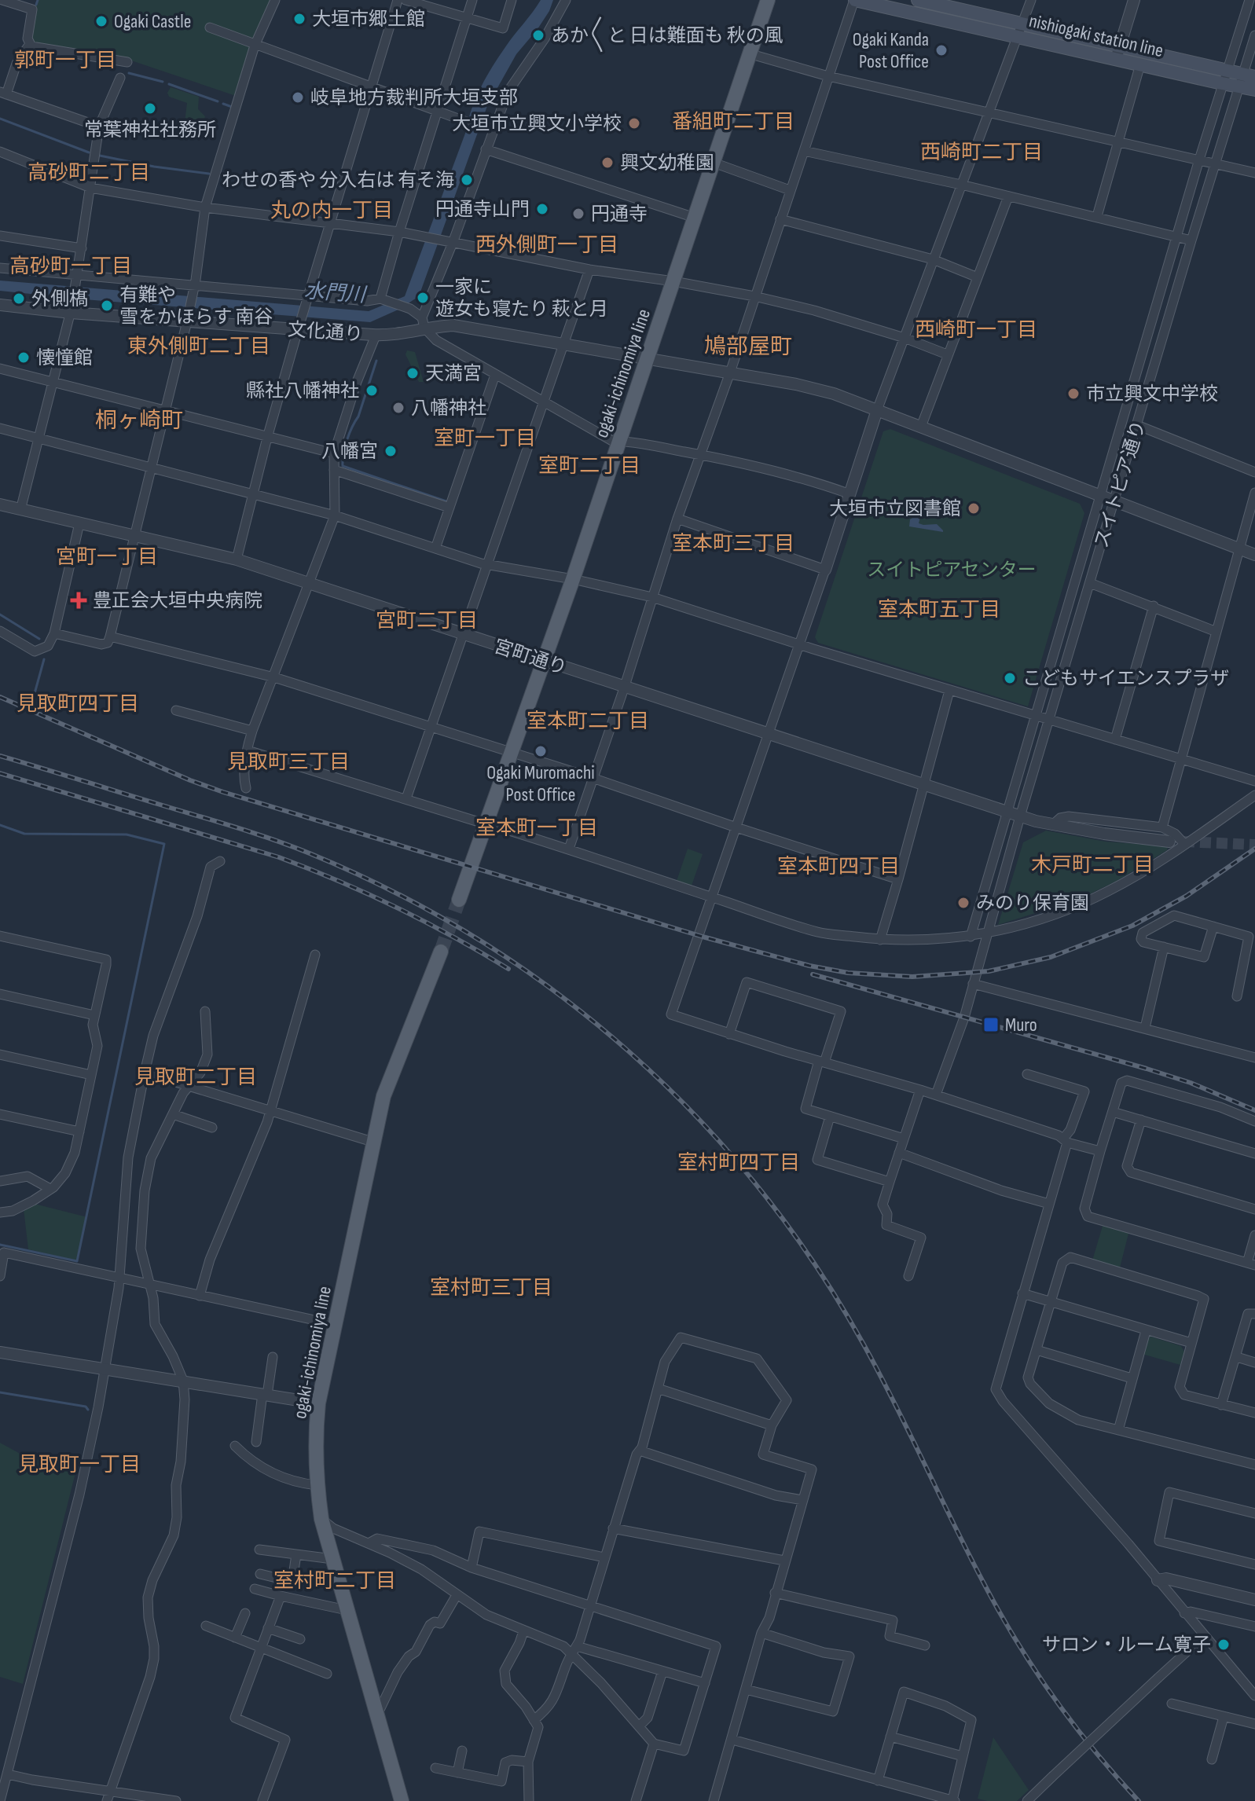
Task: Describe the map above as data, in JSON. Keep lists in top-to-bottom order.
{
  "streets": {
    "main road": ["nishiogaki station line", "ogaki-ichinomiya line"],
    "street": ["文化通り", "スイトピア通り", "宮町通り"]
  },
  "crossings": [
    ["nishiogaki station line", "スイトピア通り"],
    ["文化通り", "ogaki-ichinomiya line"],
    ["文化通り", "スイトピア通り"],
    ["ogaki-ichinomiya line", "宮町通り"],
    ["スイトピア通り", "宮町通り"]
  ],
  "districts": [
    "郭町一丁目",
    "番組町二丁目",
    "西崎町二丁目",
    "高砂町二丁目",
    "丸の内一丁目",
    "西外側町一丁目",
    "高砂町一丁目",
    "西崎町一丁目",
    "東外側町二丁目",
    "鳩部屋町",
    "桐ヶ崎町",
    "室町一丁目",
    "室町二丁目",
    "室本町三丁目",
    "宮町一丁目",
    "室本町五丁目",
    "宮町二丁目",
    "見取町四丁目",
    "室本町二丁目",
    "見取町三丁目",
    "室本町一丁目",
    "木戸町二丁目",
    "室本町四丁目",
    "見取町二丁目",
    "室村町四丁目",
    "室村町三丁目",
    "見取町一丁目",
    "室村町二丁目"
  ],
  "water": ["水門川"],
  "parks": ["スイトピアセンター"],
  "places": {
    "other": [
      "大垣市郷土館",
      "Ogaki Castle",
      "あか〱と 日は難面も 秋の風",
      "Ogaki Kanda Post Office",
      "岐阜地方裁判所大垣支部",
      "常葉神社社務所",
      "大垣市立興文小学校",
      "興文幼稚園",
      "わせの香や 分入右は 有そ海",
      "円通寺山門",
      "円通寺",
      "一家に 遊女も寝たり 萩と月",
      "外側𣘺",
      "有難や 雪をかほらす 南谷",
      "懐憧館",
      "天満宮",
      "縣社八幡神社",
      "市立興文中学校",
      "八幡神社",
      "八幡宮",
      "大垣市立図書館",
      "こどもサイエンスプラザ",
      "Ogaki Muromachi Post Office",
      "みのり保育園",
      "サロン・ルーム寛子"
    ],
    "health": ["豊正会大垣中央病院"],
    "transit": ["Muro"]
  }
}
